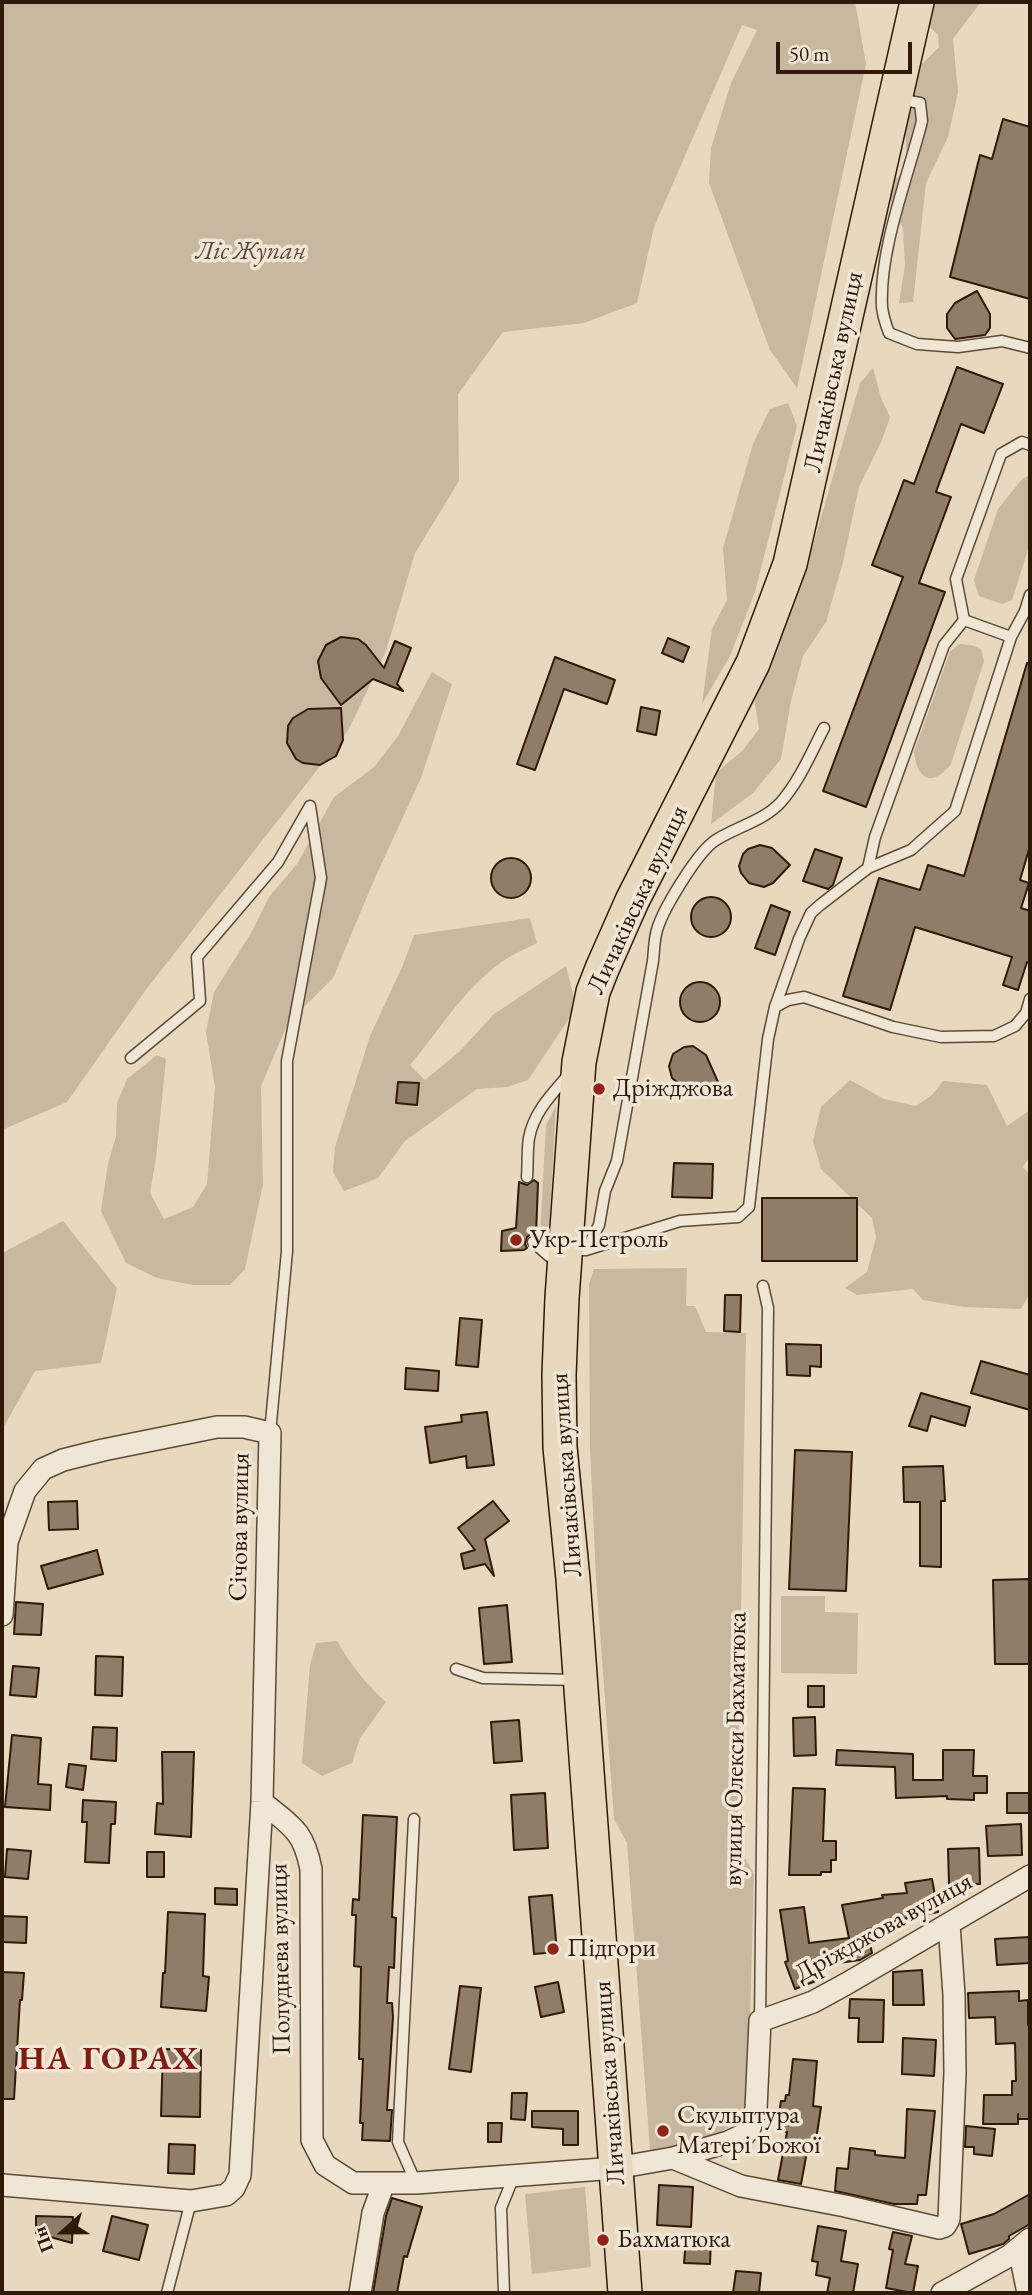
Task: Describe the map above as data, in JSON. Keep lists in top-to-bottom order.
{
  "streets": {
    "main road": ["Личаківська вулиця"],
    "street": [
      "Січова вулиця",
      "вулиця Олекси Бахматюка",
      "Дріжджова вулиця",
      "Полуднева вулиця"
    ]
  },
  "crossings": [
    ["Личаківська вулиця", "вулиця Олекси Бахматюка"],
    ["Личаківська вулиця", "Полуднева вулиця"],
    ["Січова вулиця", "Полуднева вулиця"],
    ["вулиця Олекси Бахматюка", "Дріжджова вулиця"],
    ["вулиця Олекси Бахматюка", "Полуднева вулиця"]
  ],
  "districts": ["НА ГОРАХ"],
  "parks": ["Ліс Жупан"],
  "places": [
    "Дріжджова",
    "Укр-Петроль",
    "Підгори",
    "Скульптура Матері Божої",
    "Бахматюка"
  ],
  "scale_bar": "50 m",
  "north": "left"
}
